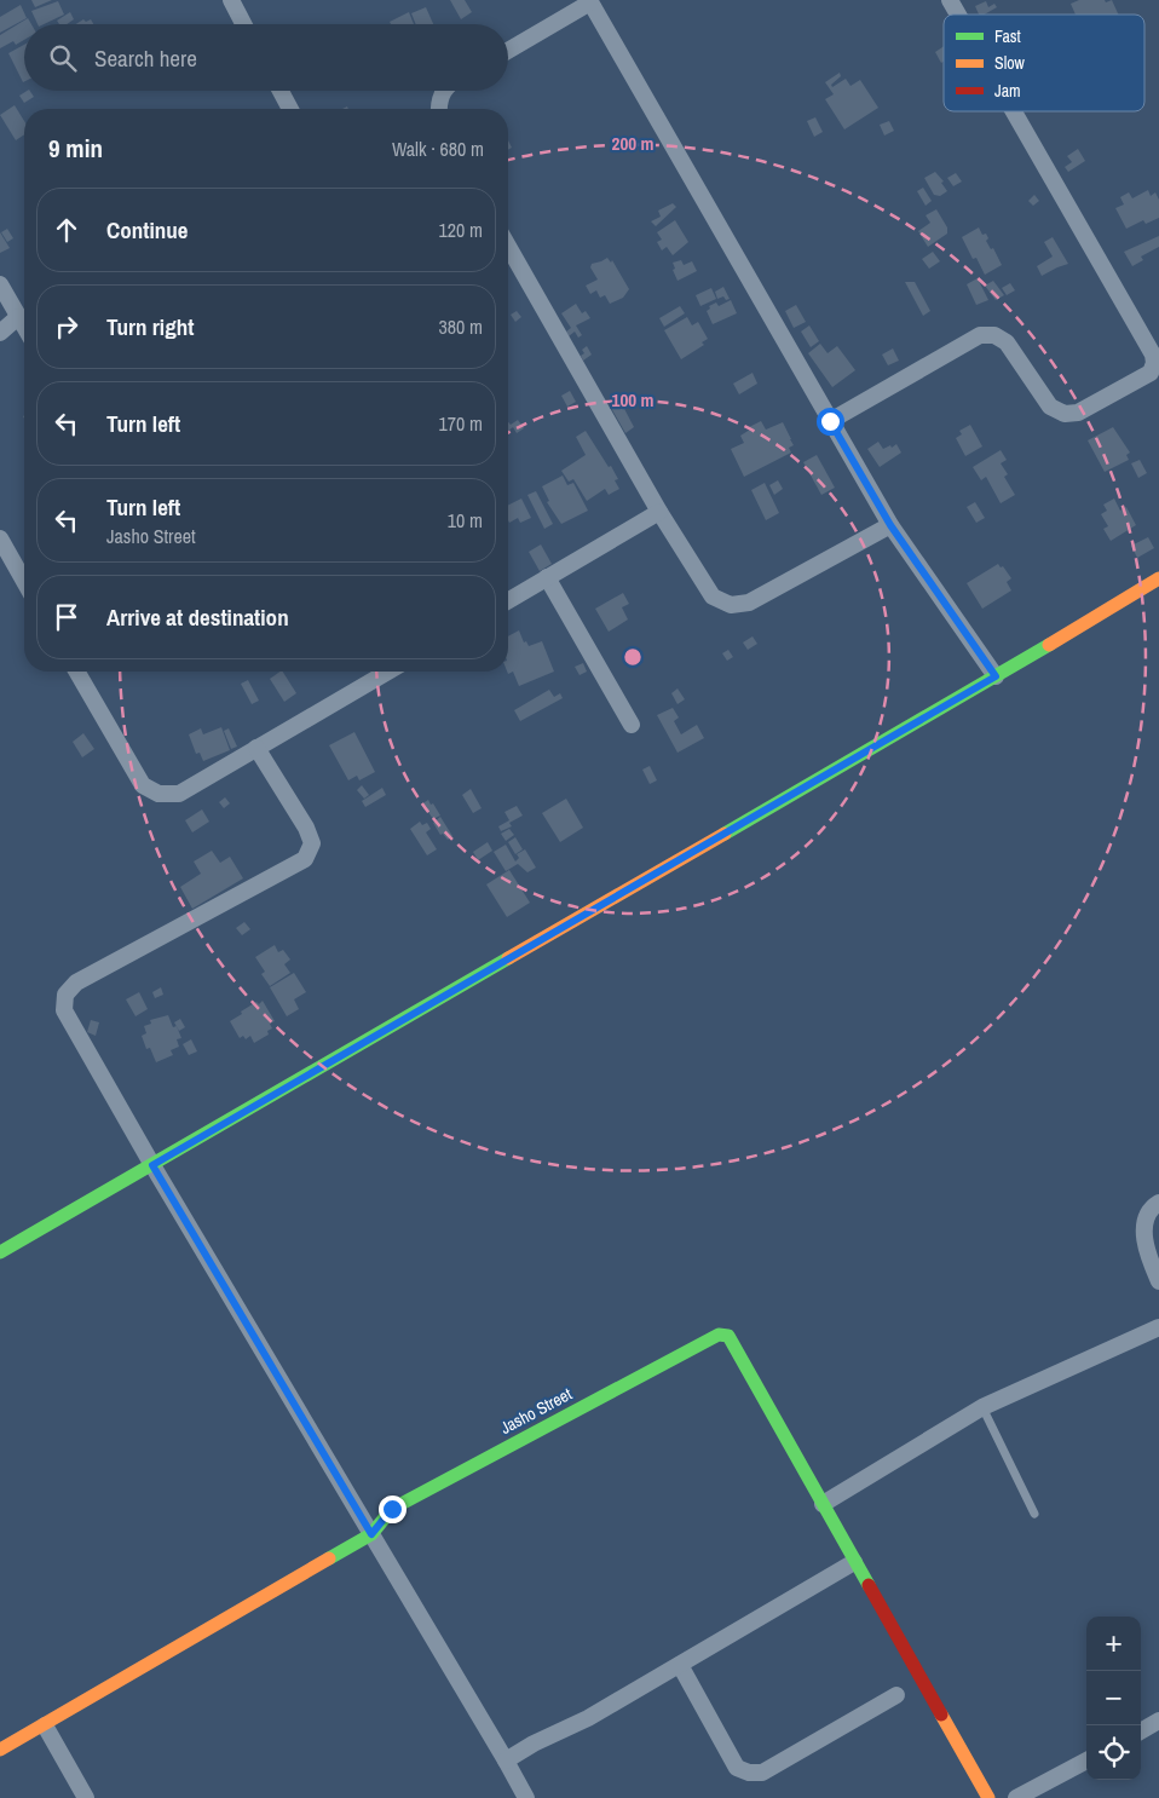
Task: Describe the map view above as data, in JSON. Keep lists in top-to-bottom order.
{
  "streets": {
    "street": ["Jasho Street"]
  },
  "legend": ["Fast", "Slow", "Jam"],
  "page": {
    "search": "Search here",
    "heading": ["9 min", "Walk · 680 m"],
    "list": [
      ["Continue", "120 m"],
      ["Turn right", "380 m"],
      ["Turn left", "170 m"],
      ["Turn left", "Jasho Street", "10 m"],
      "Arrive at destination"
    ],
    "map_buttons": ["+", "−"]
  },
  "rings": ["200 m", "100 m"]
}
